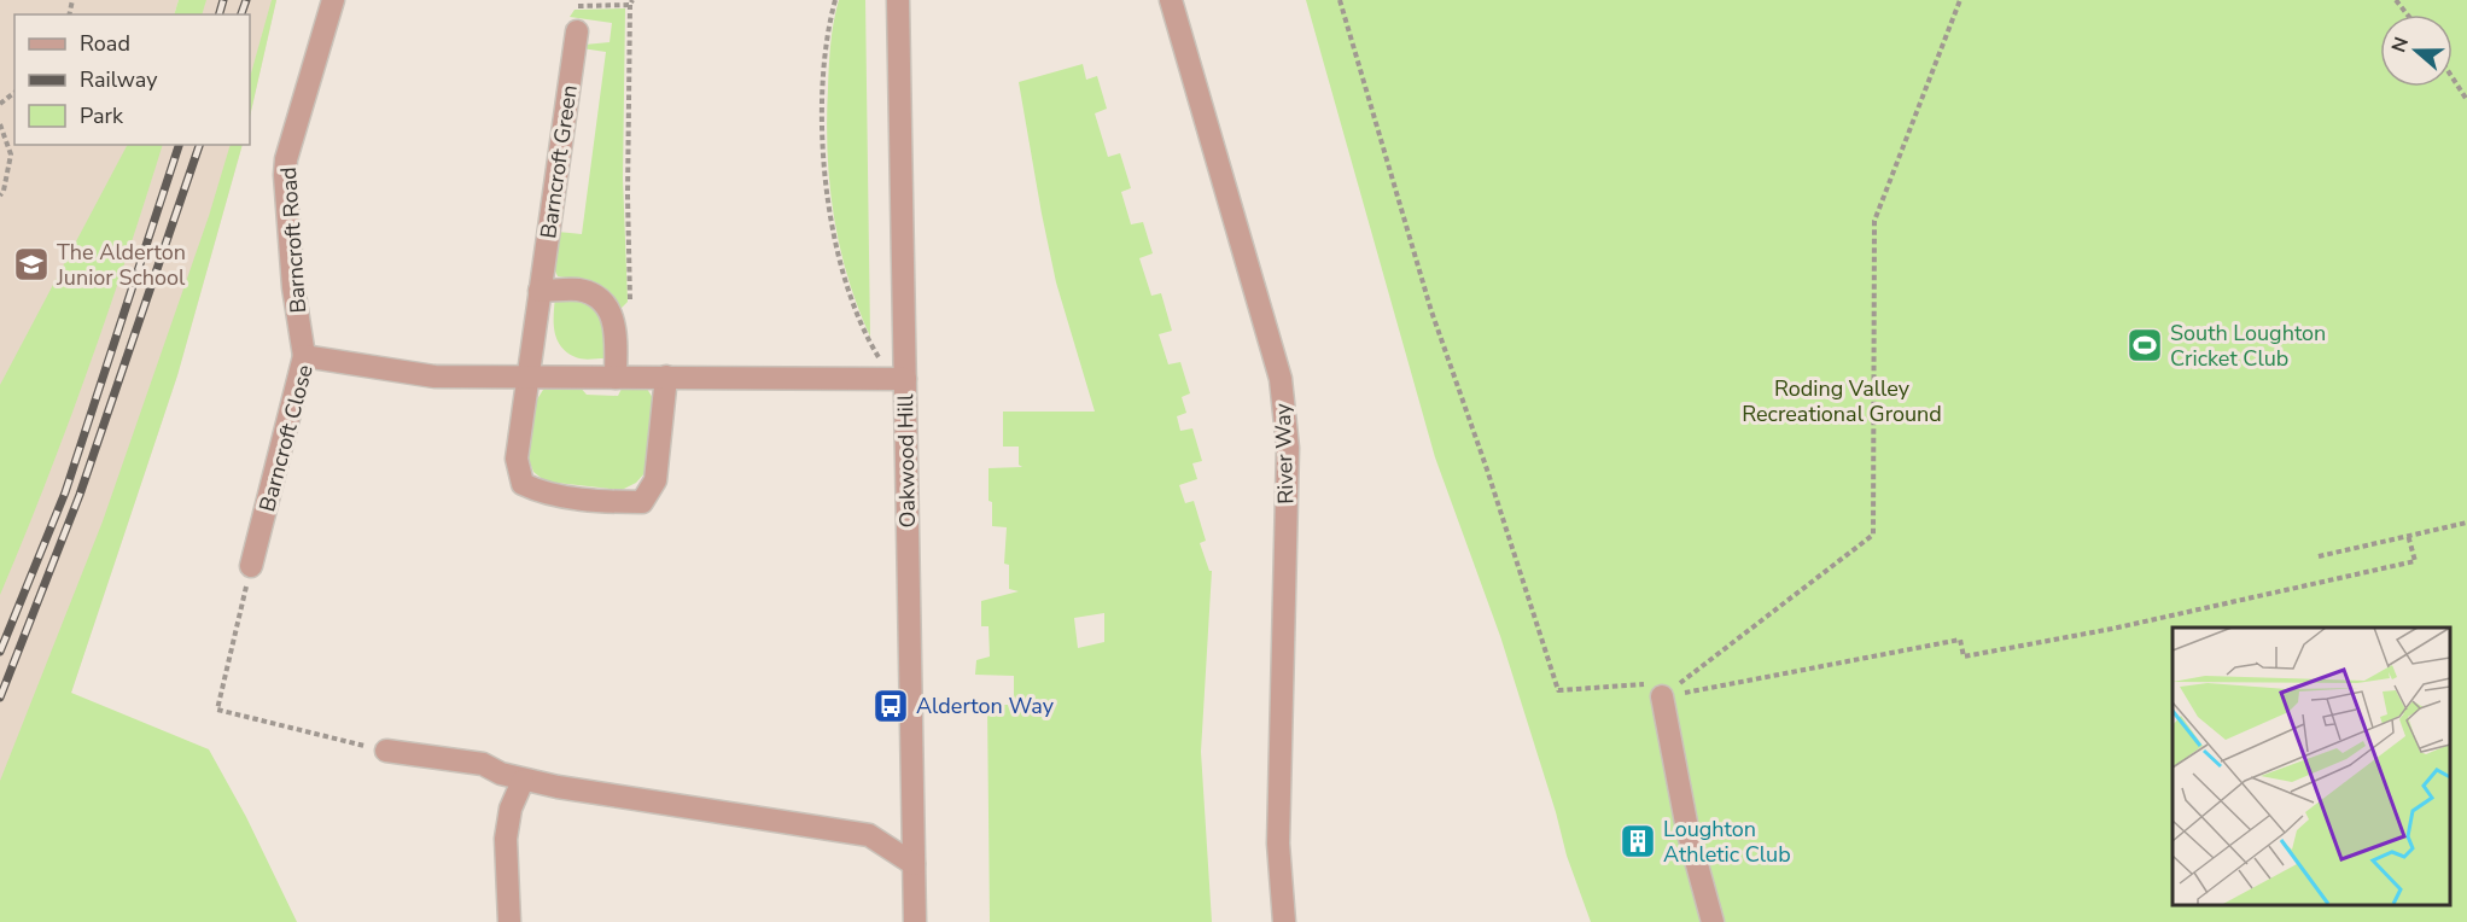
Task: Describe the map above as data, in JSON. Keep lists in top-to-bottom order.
{
  "streets": {
    "street": [
      "Barncroft Green",
      "Barncroft Road",
      "Barncroft Close",
      "River Way",
      "Oakwood Hill"
    ]
  },
  "crossings": [
    ["Barncroft Green", "Barncroft Close"],
    ["Barncroft Road", "Barncroft Close"],
    ["Barncroft Close", "Oakwood Hill"]
  ],
  "parks": ["Roding Valley Recreational Ground"],
  "places": {
    "school or university": ["The Alderton Junior School"],
    "sports": ["South Loughton Cricket Club"],
    "bus stop": ["Alderton Way"],
    "building": ["Loughton Athletic Club"]
  },
  "legend": ["Road", "Railway", "Park"],
  "north": "left"
}
